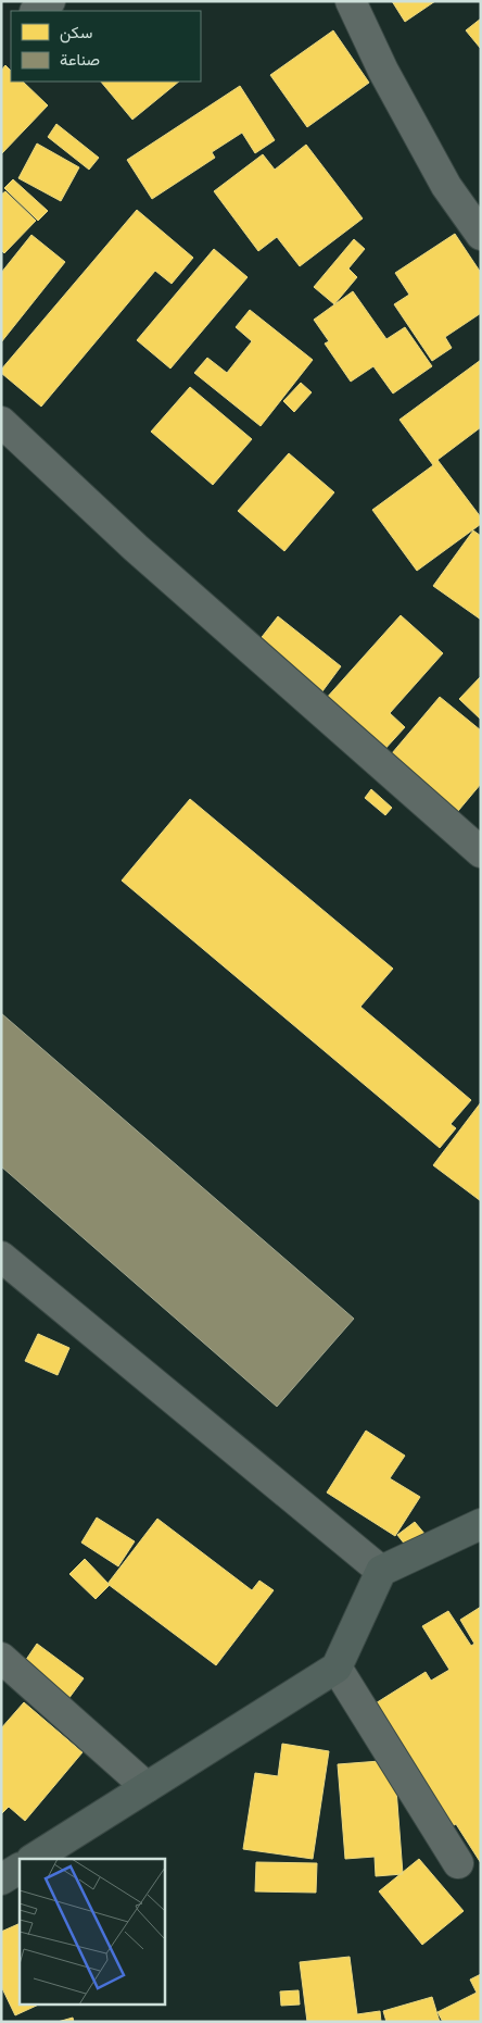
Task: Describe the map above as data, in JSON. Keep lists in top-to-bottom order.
{
  "legend": ["سكن", "صناعة"]
}
